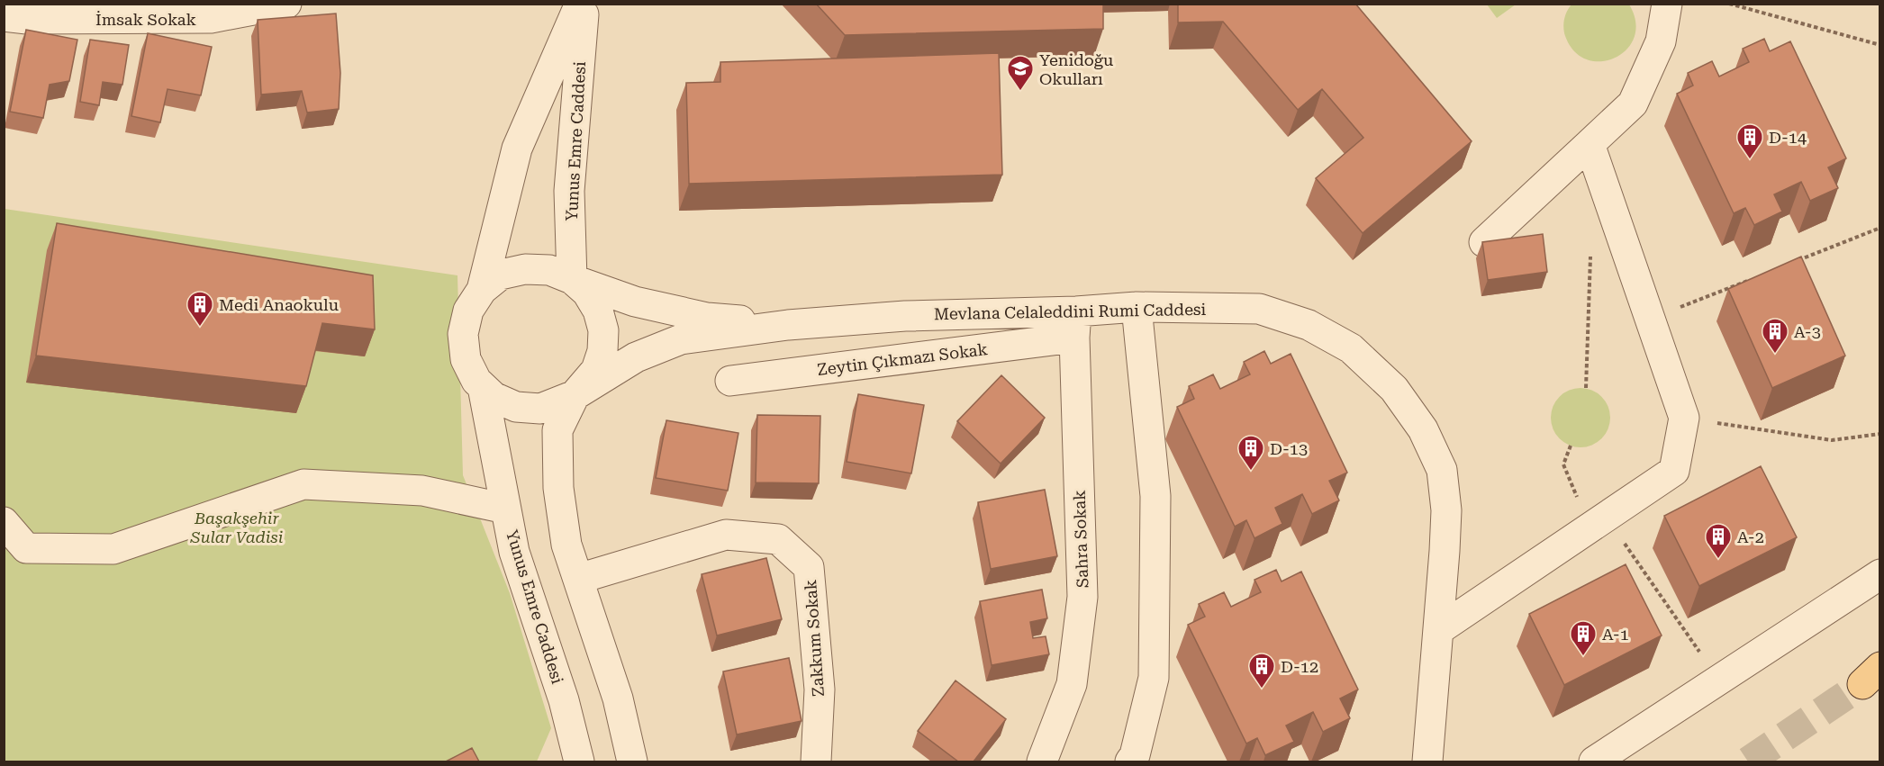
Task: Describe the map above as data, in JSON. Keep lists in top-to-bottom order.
{
  "streets": {
    "street": [
      "İmsak Sokak",
      "Yunus Emre Caddesi",
      "Mevlana Celaleddini Rumi Caddesi",
      "Zeytin Çıkmazı Sokak",
      "Sahra Sokak",
      "Zakkum Sokak"
    ]
  },
  "crossings": [
    ["Yunus Emre Caddesi", "Mevlana Celaleddini Rumi Caddesi"],
    ["Yunus Emre Caddesi", "Zakkum Sokak"],
    ["Mevlana Celaleddini Rumi Caddesi", "Zeytin Çıkmazı Sokak"],
    ["Mevlana Celaleddini Rumi Caddesi", "Sahra Sokak"],
    ["Zeytin Çıkmazı Sokak", "Sahra Sokak"]
  ],
  "parks": ["Başakşehir Sular Vadisi"],
  "places": {
    "school or university": ["Yenidoğu Okulları"],
    "building": [
      "D-14",
      "Medi Anaokulu",
      "A-3",
      "D-13",
      "A-2",
      "A-1",
      "D-12"
    ]
  }
}
